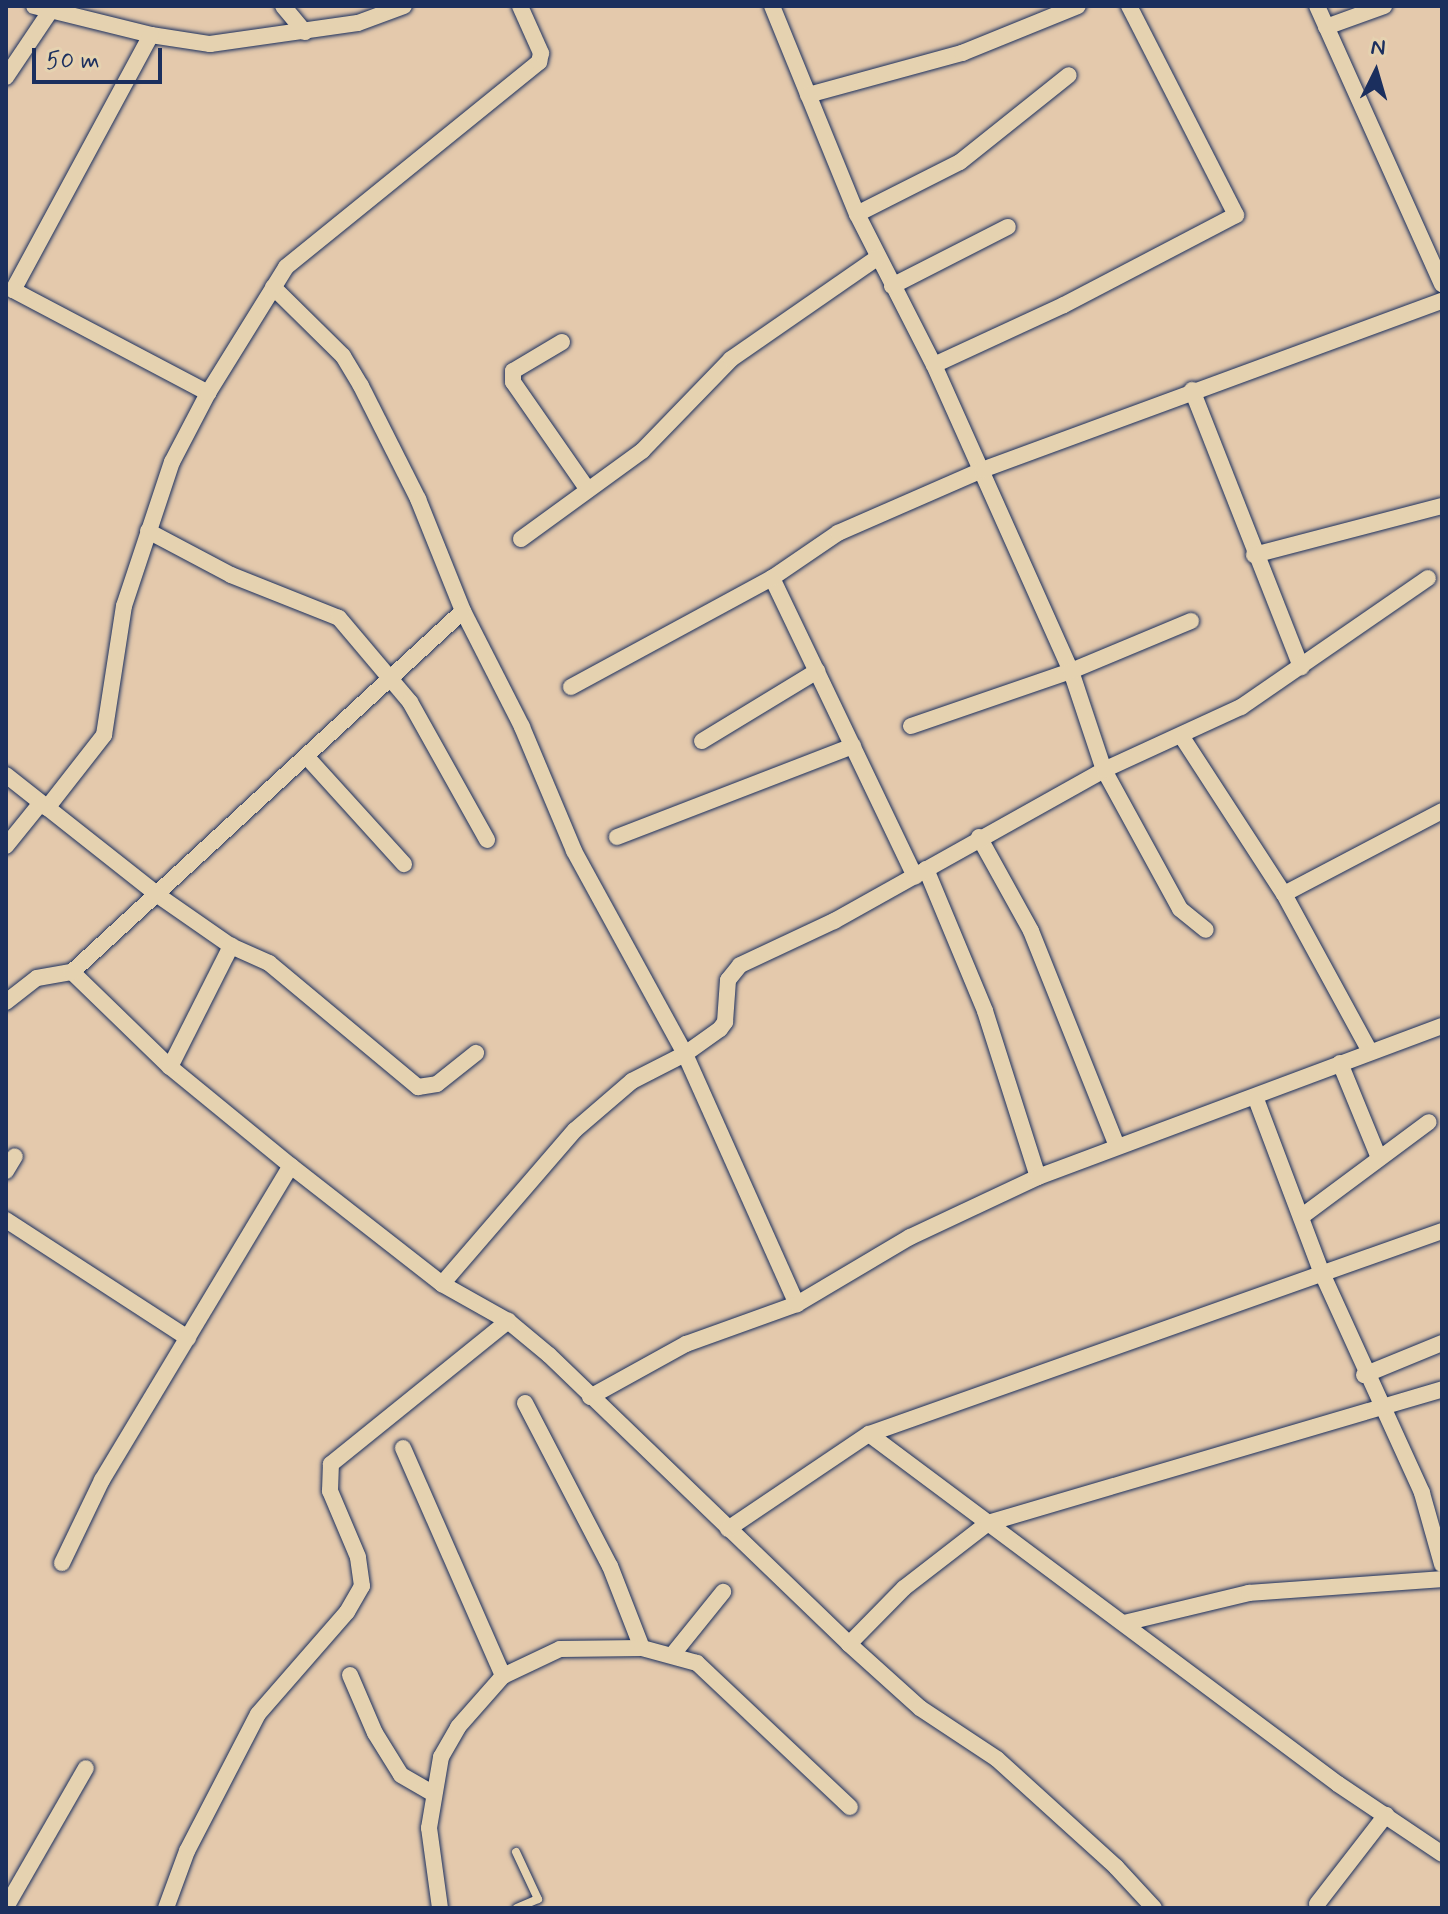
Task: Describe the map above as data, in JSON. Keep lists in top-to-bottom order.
{
  "scale_bar": "50 m",
  "north": "top"
}
